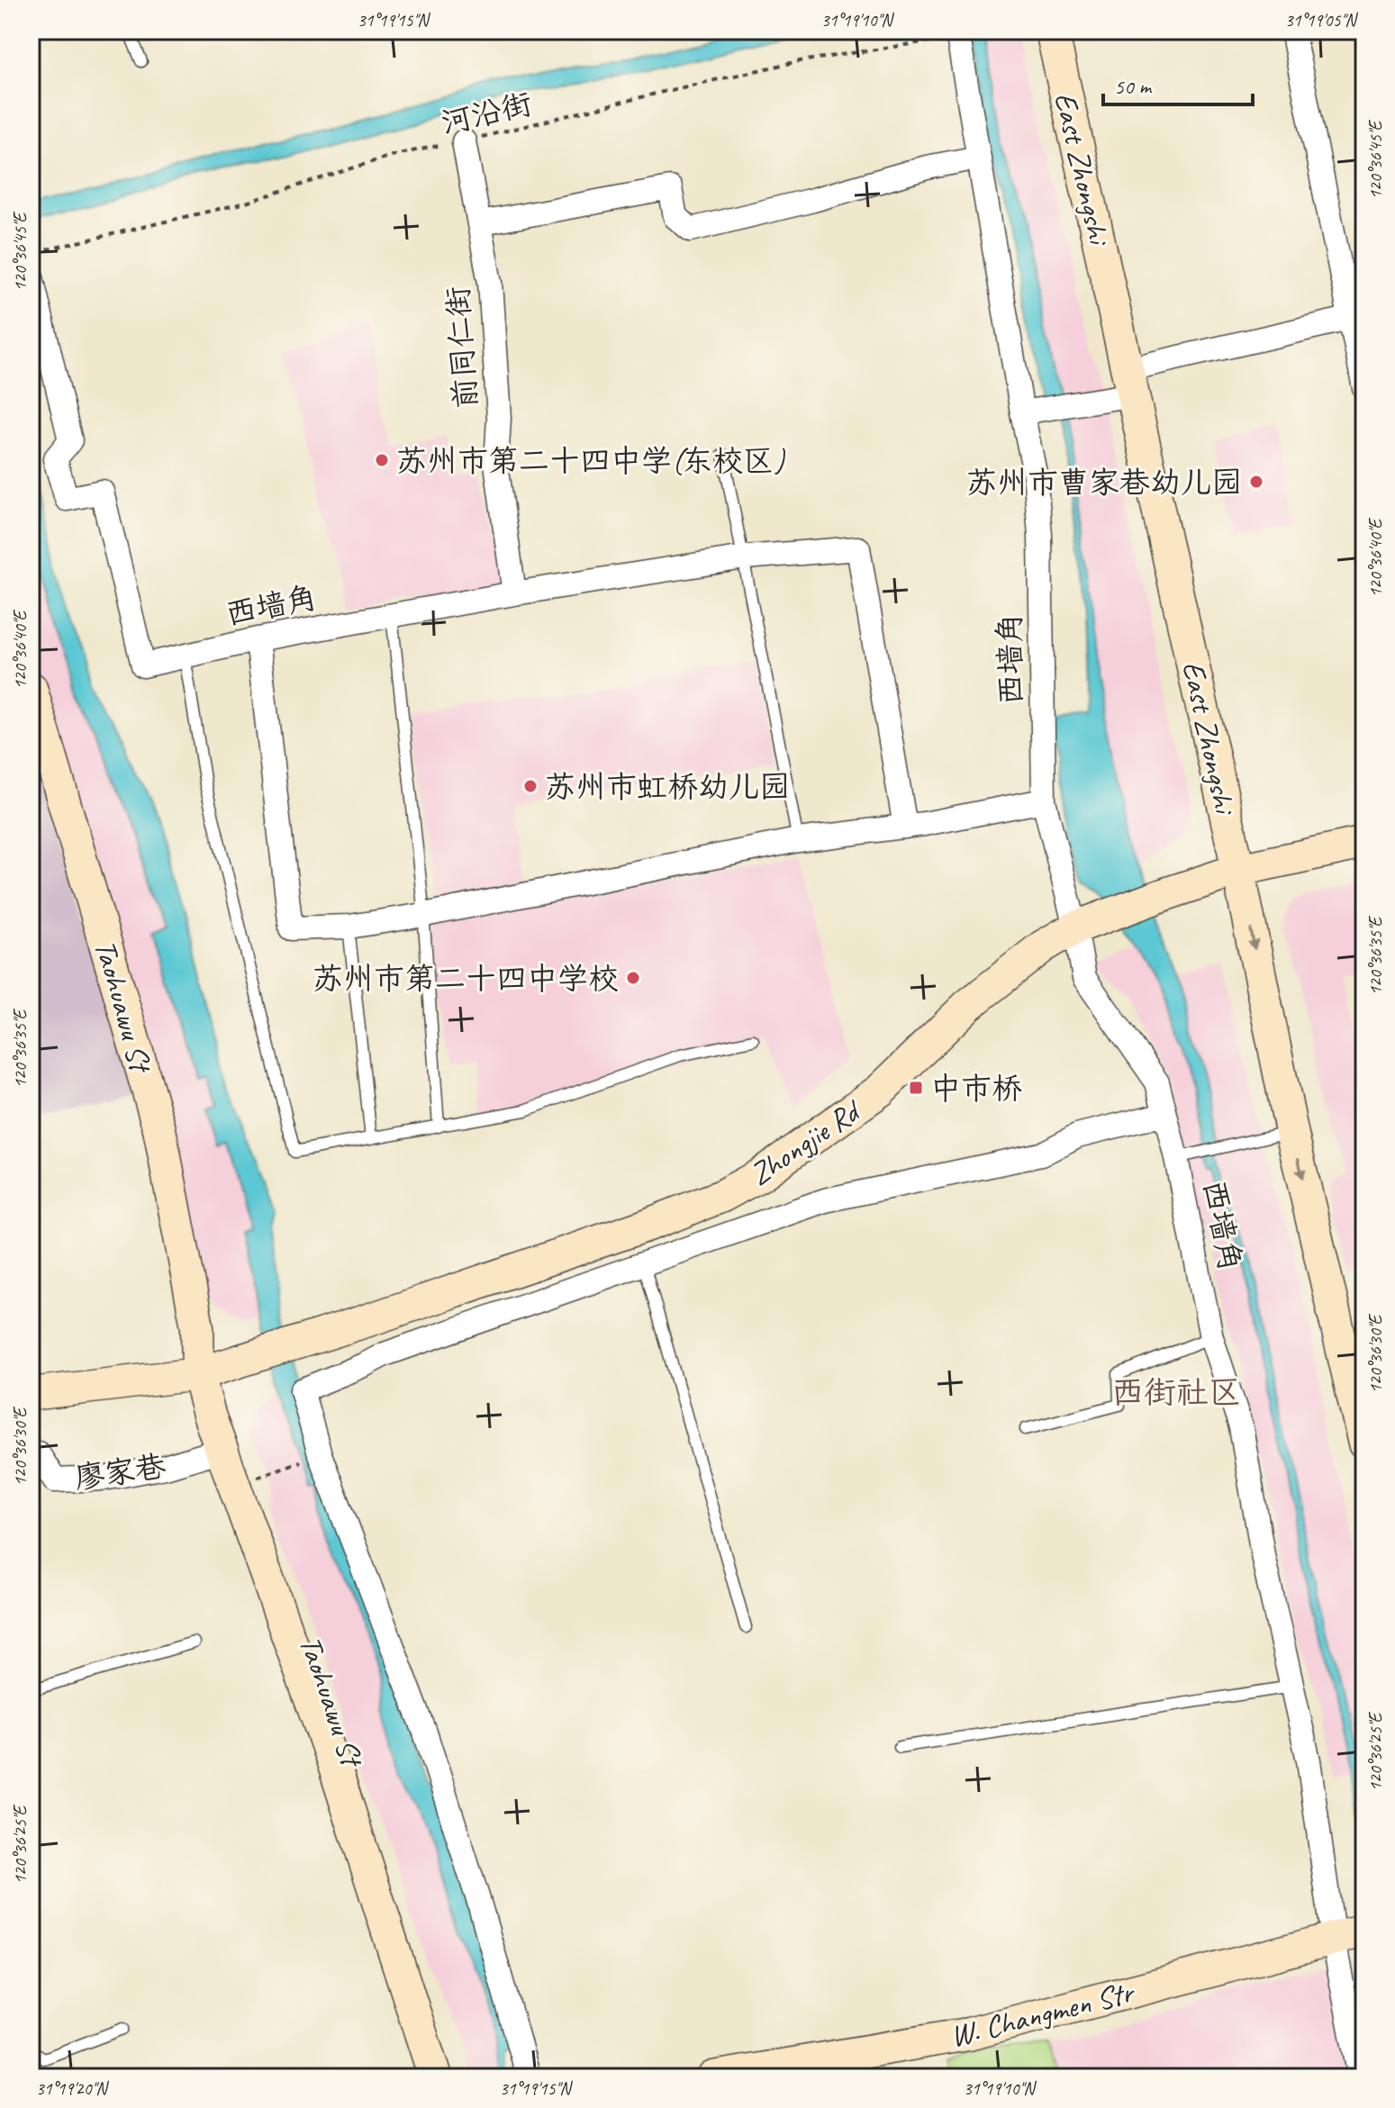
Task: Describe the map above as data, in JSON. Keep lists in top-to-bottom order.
{
  "streets": {
    "main road": [
      "East Zhongshi",
      "Taohuawu St",
      "Zhongjie Rd",
      "W. Changmen Str"
    ],
    "street": ["前同仁街", "西墙角", "廖家巷"],
    "path": ["河沿街"]
  },
  "crossings": [
    ["河沿街", "前同仁街"],
    ["河沿街", "西墙角"],
    ["East Zhongshi", "Zhongjie Rd"],
    ["前同仁街", "西墙角"],
    ["西墙角", "Zhongjie Rd"],
    ["西墙角", "W. Changmen Str"],
    ["Taohuawu St", "Zhongjie Rd"],
    ["Taohuawu St", "廖家巷"]
  ],
  "one_way": ["East Zhongshi"],
  "districts": ["西街社区"],
  "places": {
    "other": [
      "苏州市第二十四中学(东校区)",
      "苏州市曹家巷幼儿园",
      "苏州市虹桥幼儿园",
      "苏州市第二十四中学校"
    ],
    "transit": ["中市桥"]
  },
  "scale_bar": "50 m",
  "coordinates": [
    "31°19'15\"N",
    "31°19'10\"N",
    "31°19'05\"N",
    "120°36'45\"E",
    "120°36'40\"E",
    "120°36'35\"E",
    "120°36'30\"E",
    "120°36'25\"E",
    "31°19'20\"N"
  ]
}
